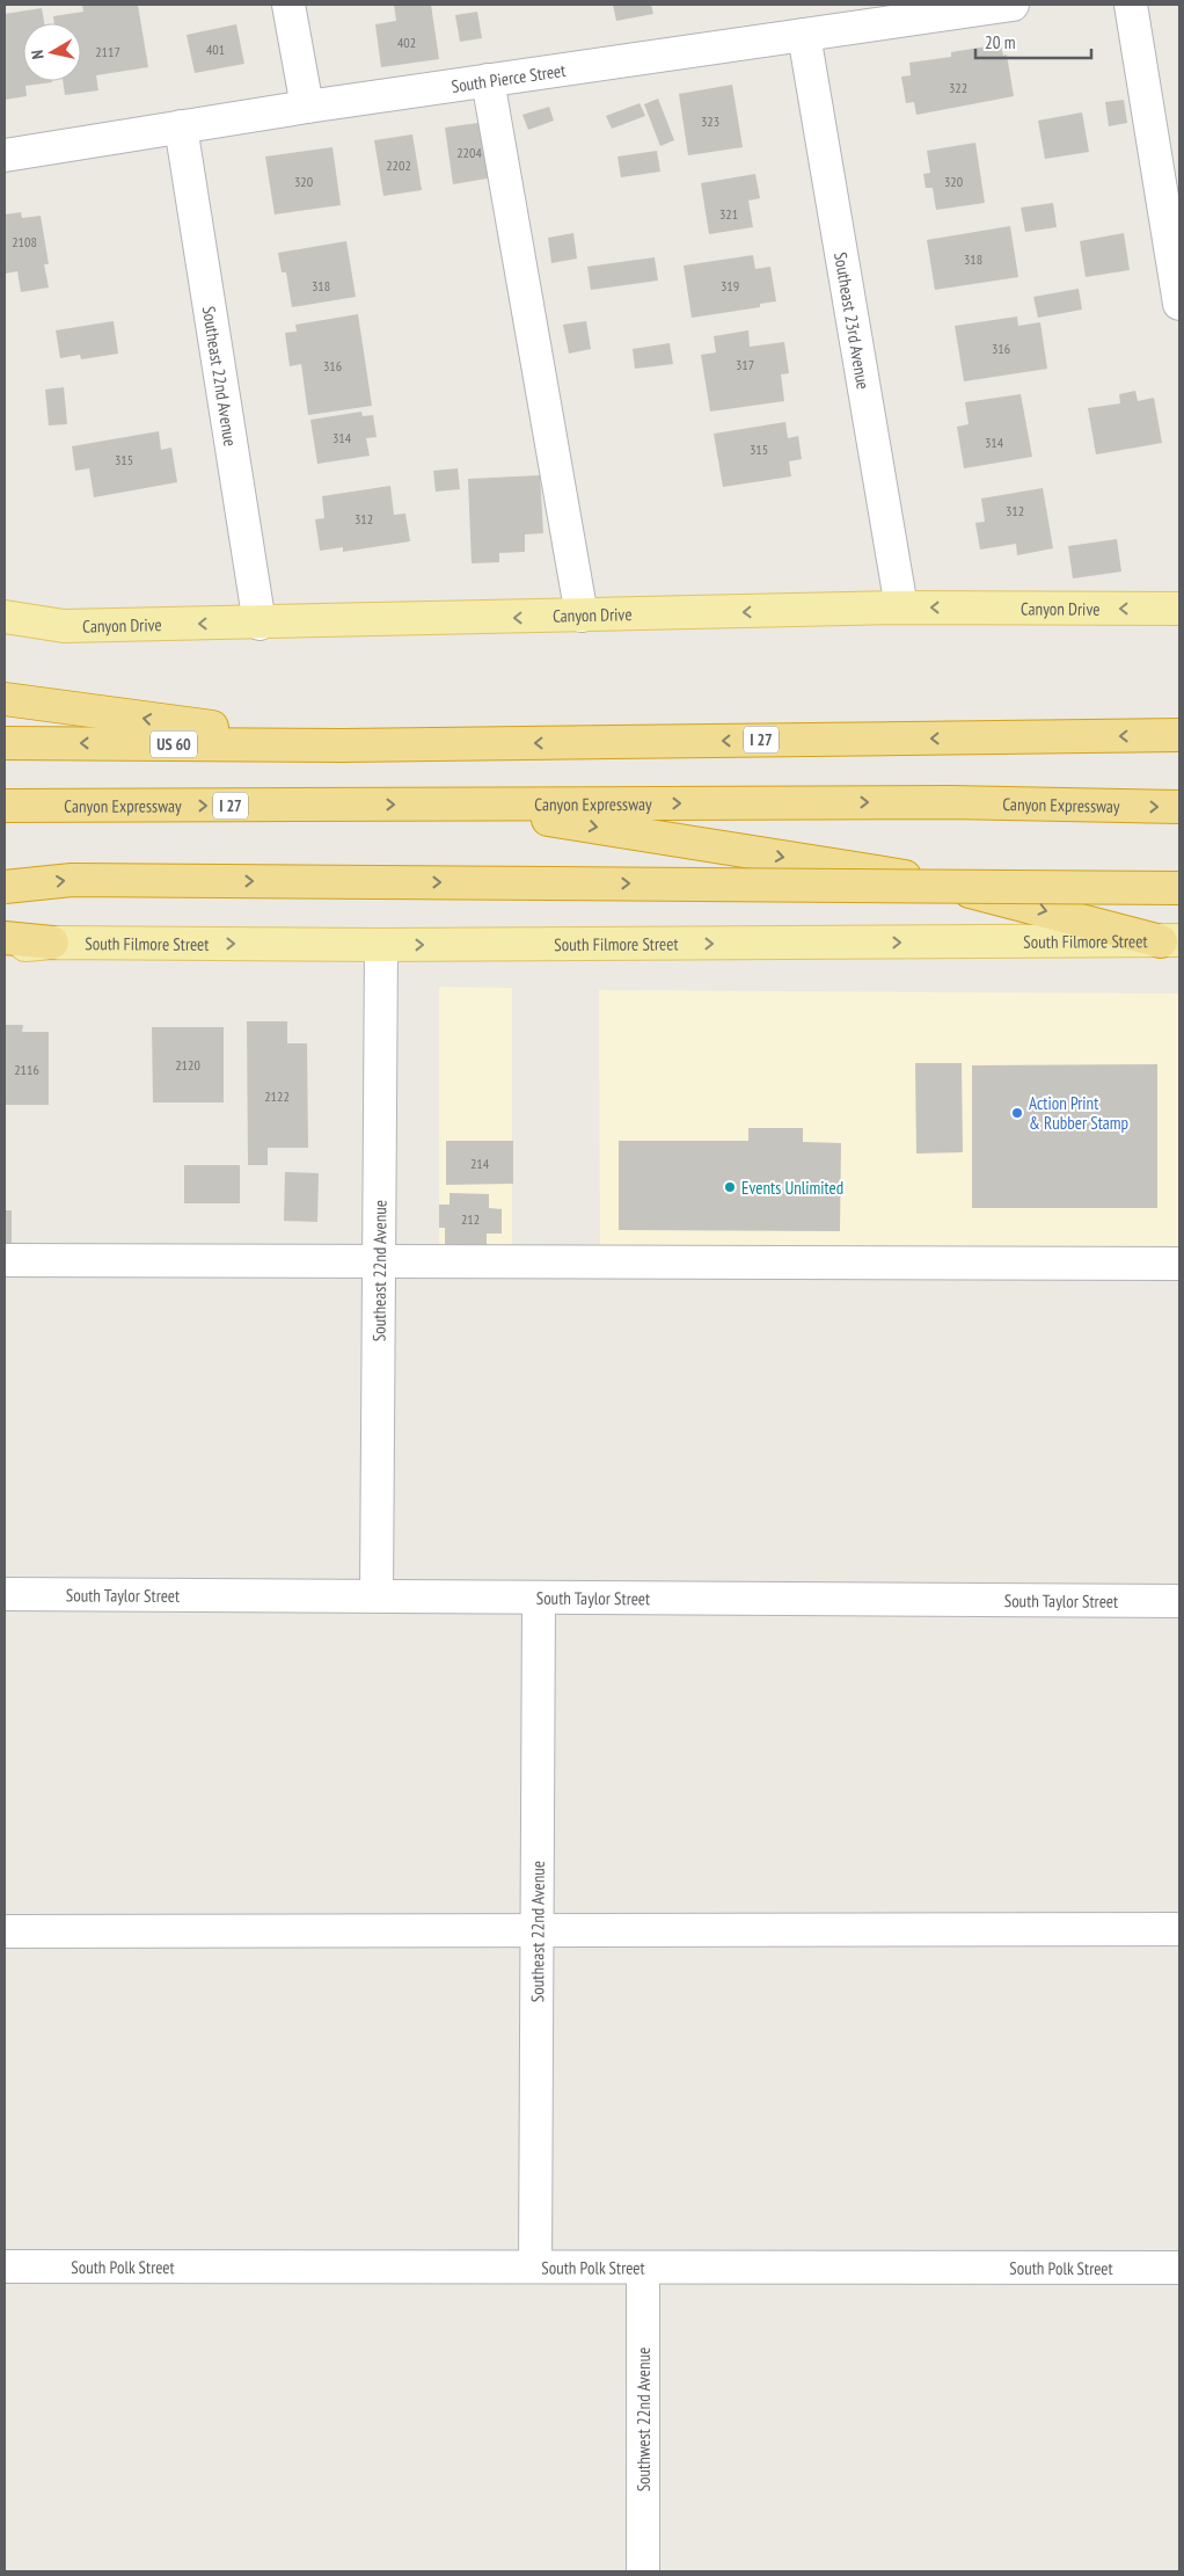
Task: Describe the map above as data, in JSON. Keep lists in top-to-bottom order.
{
  "streets": {
    "highway": ["I 27", "US 60", "Canyon Expressway"],
    "main road": ["Canyon Drive", "South Filmore Street"],
    "street": [
      "South Pierce Street",
      "Southeast 23rd Avenue",
      "Southeast 22nd Avenue",
      "South Taylor Street",
      "South Polk Street",
      "Southwest 22nd Avenue"
    ]
  },
  "crossings": [
    ["South Pierce Street", "Southeast 23rd Avenue"],
    ["South Pierce Street", "Southeast 22nd Avenue"],
    ["Southeast 23rd Avenue", "Canyon Drive"],
    ["Southeast 22nd Avenue", "Canyon Drive"],
    ["Southeast 22nd Avenue", "South Filmore Street"],
    ["Southeast 22nd Avenue", "South Taylor Street"],
    ["Southeast 22nd Avenue", "South Polk Street"],
    ["I 27", "US 60"],
    ["South Polk Street", "Southwest 22nd Avenue"]
  ],
  "one_way": ["Canyon Drive", "South Filmore Street"],
  "places": ["Action Print & Rubber Stamp", "Events Unlimited"],
  "house_numbers": [
    "402",
    "401",
    "2117",
    "322",
    "323",
    "2204",
    "2202",
    "320",
    "320",
    "321",
    "2108",
    "318",
    "318",
    "319",
    "316",
    "317",
    "316",
    "314",
    "314",
    "315",
    "315",
    "312",
    "312",
    "2120",
    "2116",
    "2122",
    "214",
    "212"
  ],
  "scale_bar": "20 m",
  "north": "left"
}
